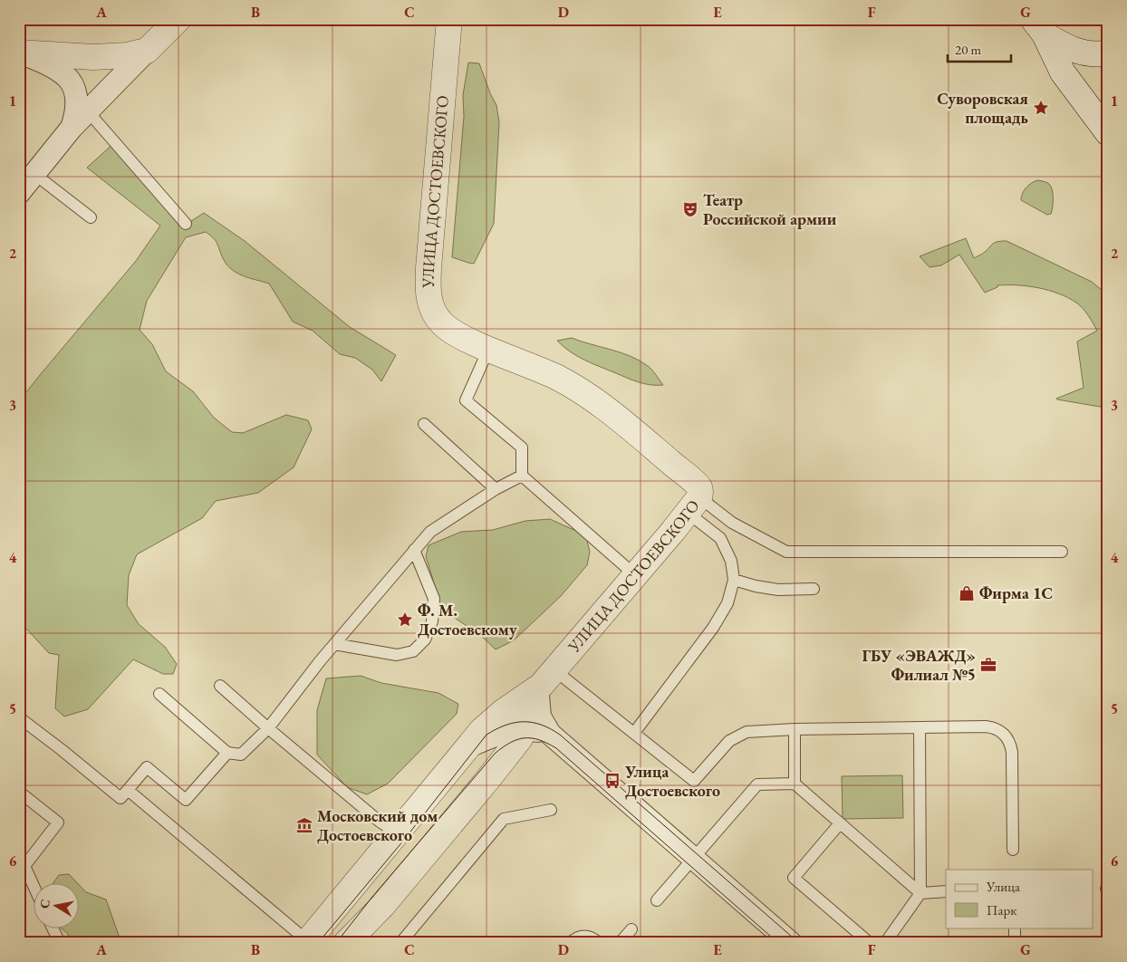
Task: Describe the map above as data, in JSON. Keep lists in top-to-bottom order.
{
  "streets": {
    "street": ["УЛИЦА ДОСТОЕВСКОГО"]
  },
  "places": {
    "place": ["Суворовская площадь", "Ф. М. Достоевскому"],
    "theatre": ["Театр Российской армии"],
    "shop": ["Фирма 1С"],
    "office": ["ГБУ «ЭВАЖД» Филиал №5"],
    "bus stop": ["Улица Достоевского"],
    "museum": ["Московский дом Достоевского"]
  },
  "legend": ["Улица", "Парк"],
  "scale_bar": "20 m",
  "north": "left",
  "grid": {
    "columns": [
      "A",
      "B",
      "C",
      "D",
      "E",
      "F",
      "G"
    ],
    "rows": [
      "1",
      "2",
      "3",
      "4",
      "5",
      "6"
    ]
  }
}
